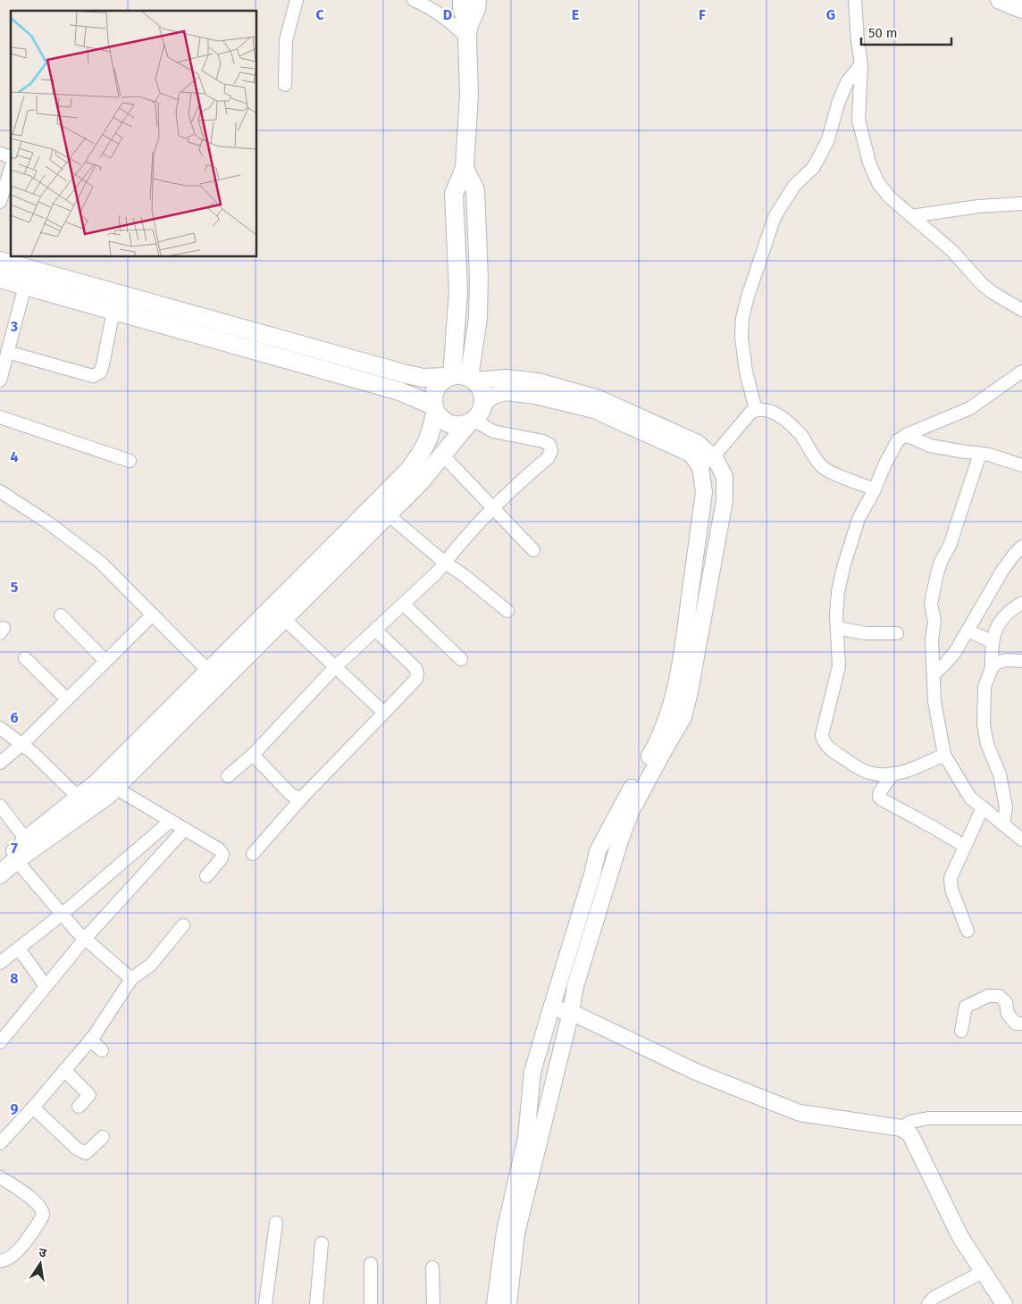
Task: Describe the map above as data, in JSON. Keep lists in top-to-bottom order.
{
  "scale_bar": "50 m",
  "north": "top",
  "grid": {
    "columns": [
      "C",
      "D",
      "E",
      "F",
      "G"
    ],
    "rows": [
      "3",
      "4",
      "5",
      "6",
      "7",
      "8",
      "9"
    ]
  }
}
